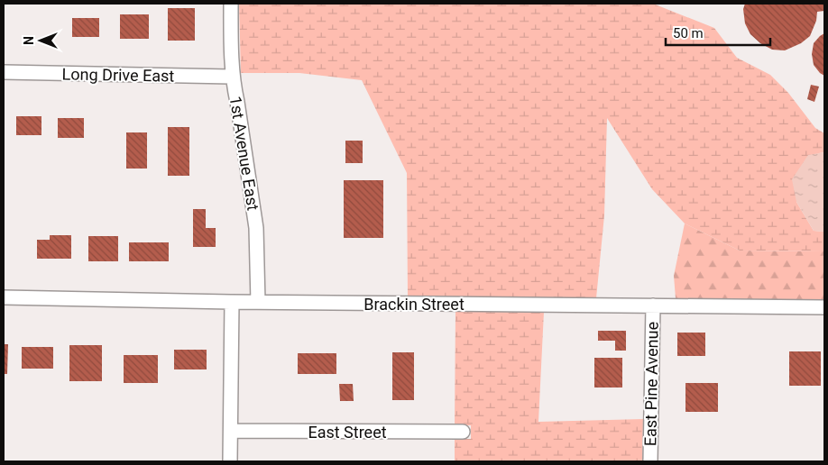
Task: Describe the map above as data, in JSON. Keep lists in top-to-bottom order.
{
  "streets": {
    "street": [
      "Long Drive East",
      "1st Avenue East",
      "Brackin Street",
      "East Pine Avenue",
      "East Street"
    ]
  },
  "crossings": [
    ["Long Drive East", "1st Avenue East"],
    ["1st Avenue East", "Brackin Street"],
    ["Brackin Street", "East Pine Avenue"]
  ],
  "scale_bar": "50 m",
  "north": "left"
}
